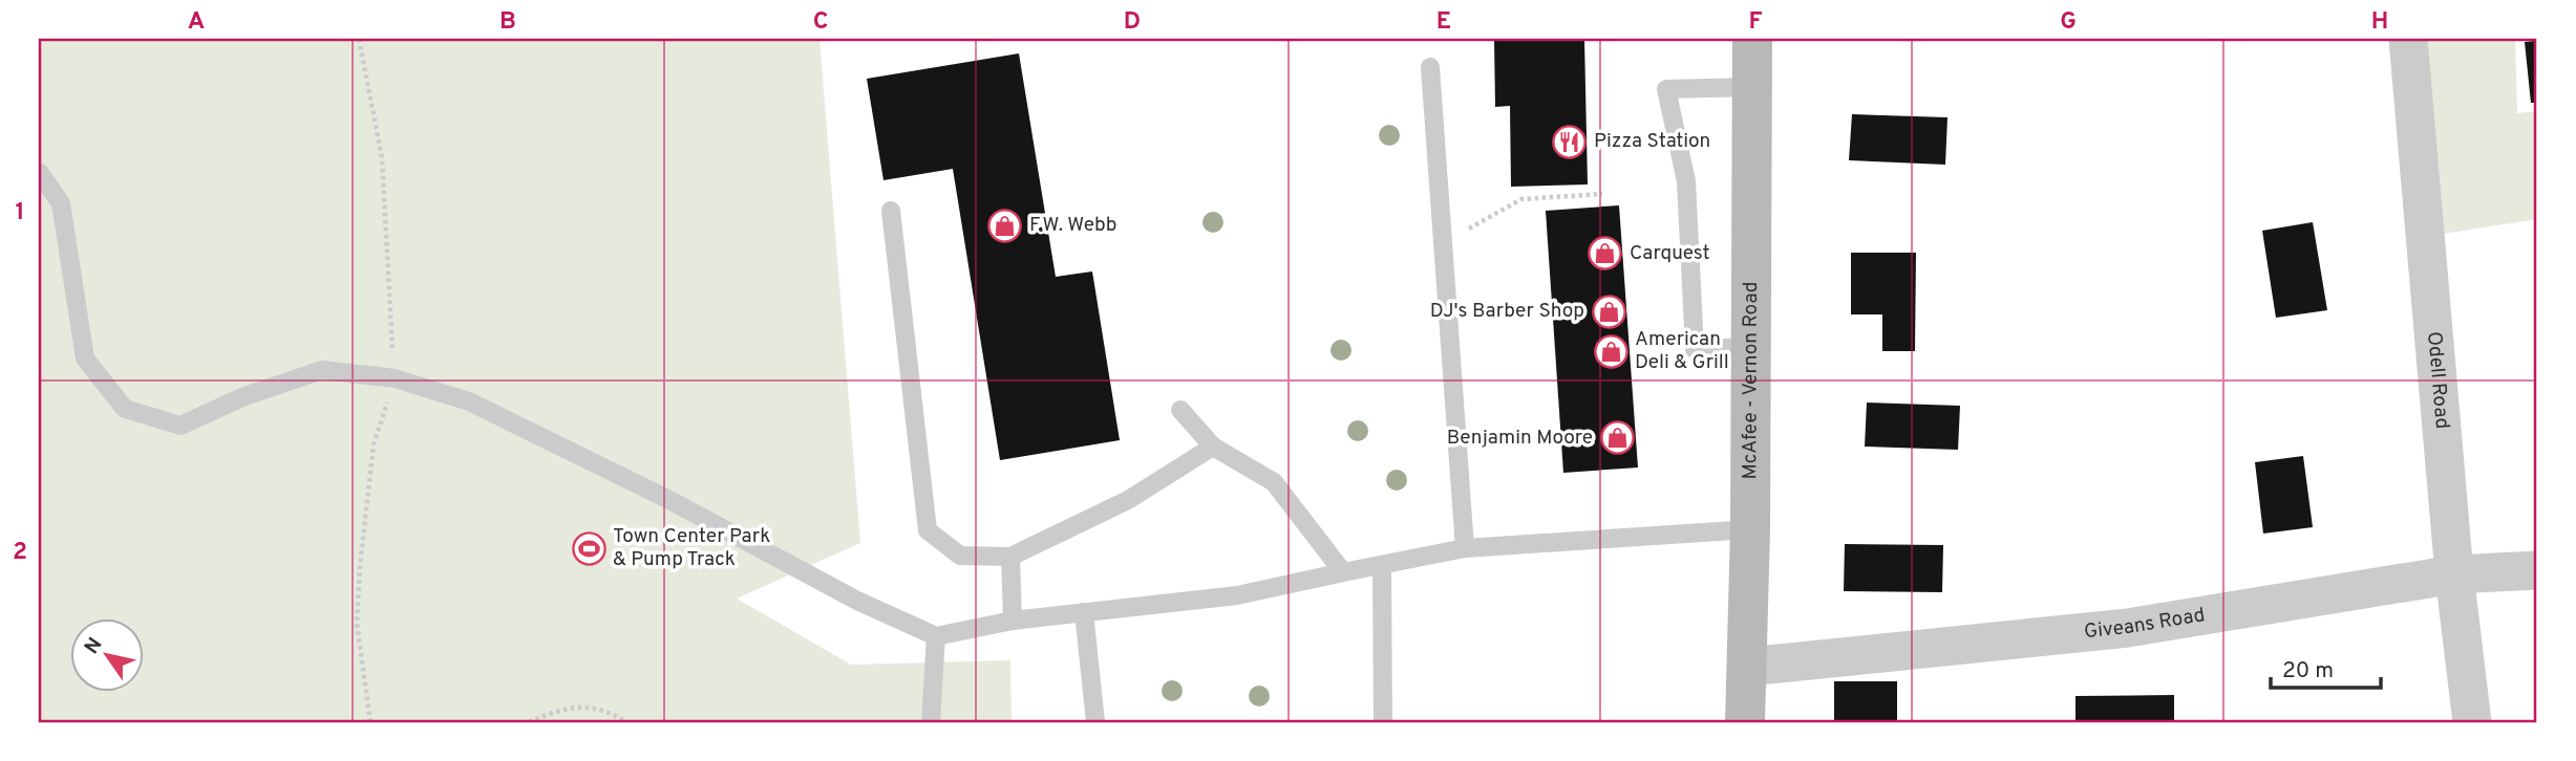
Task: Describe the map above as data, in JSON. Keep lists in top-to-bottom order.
{
  "streets": {
    "main road": ["McAfee - Vernon Road"],
    "street": ["Odell Road", "Giveans Road"]
  },
  "crossings": [
    ["McAfee - Vernon Road", "Giveans Road"],
    ["Odell Road", "Giveans Road"]
  ],
  "places": {
    "restaurant": ["Pizza Station"],
    "shop": [
      "F.W. Webb",
      "Carquest",
      "DJ's Barber Shop",
      "American Deli & Grill",
      "Benjamin Moore"
    ],
    "sports": ["Town Center Park & Pump Track"]
  },
  "scale_bar": "20 m",
  "north": "top left",
  "grid": {
    "columns": [
      "A",
      "B",
      "C",
      "D",
      "E",
      "F",
      "G",
      "H"
    ],
    "rows": ["1", "2"]
  }
}
